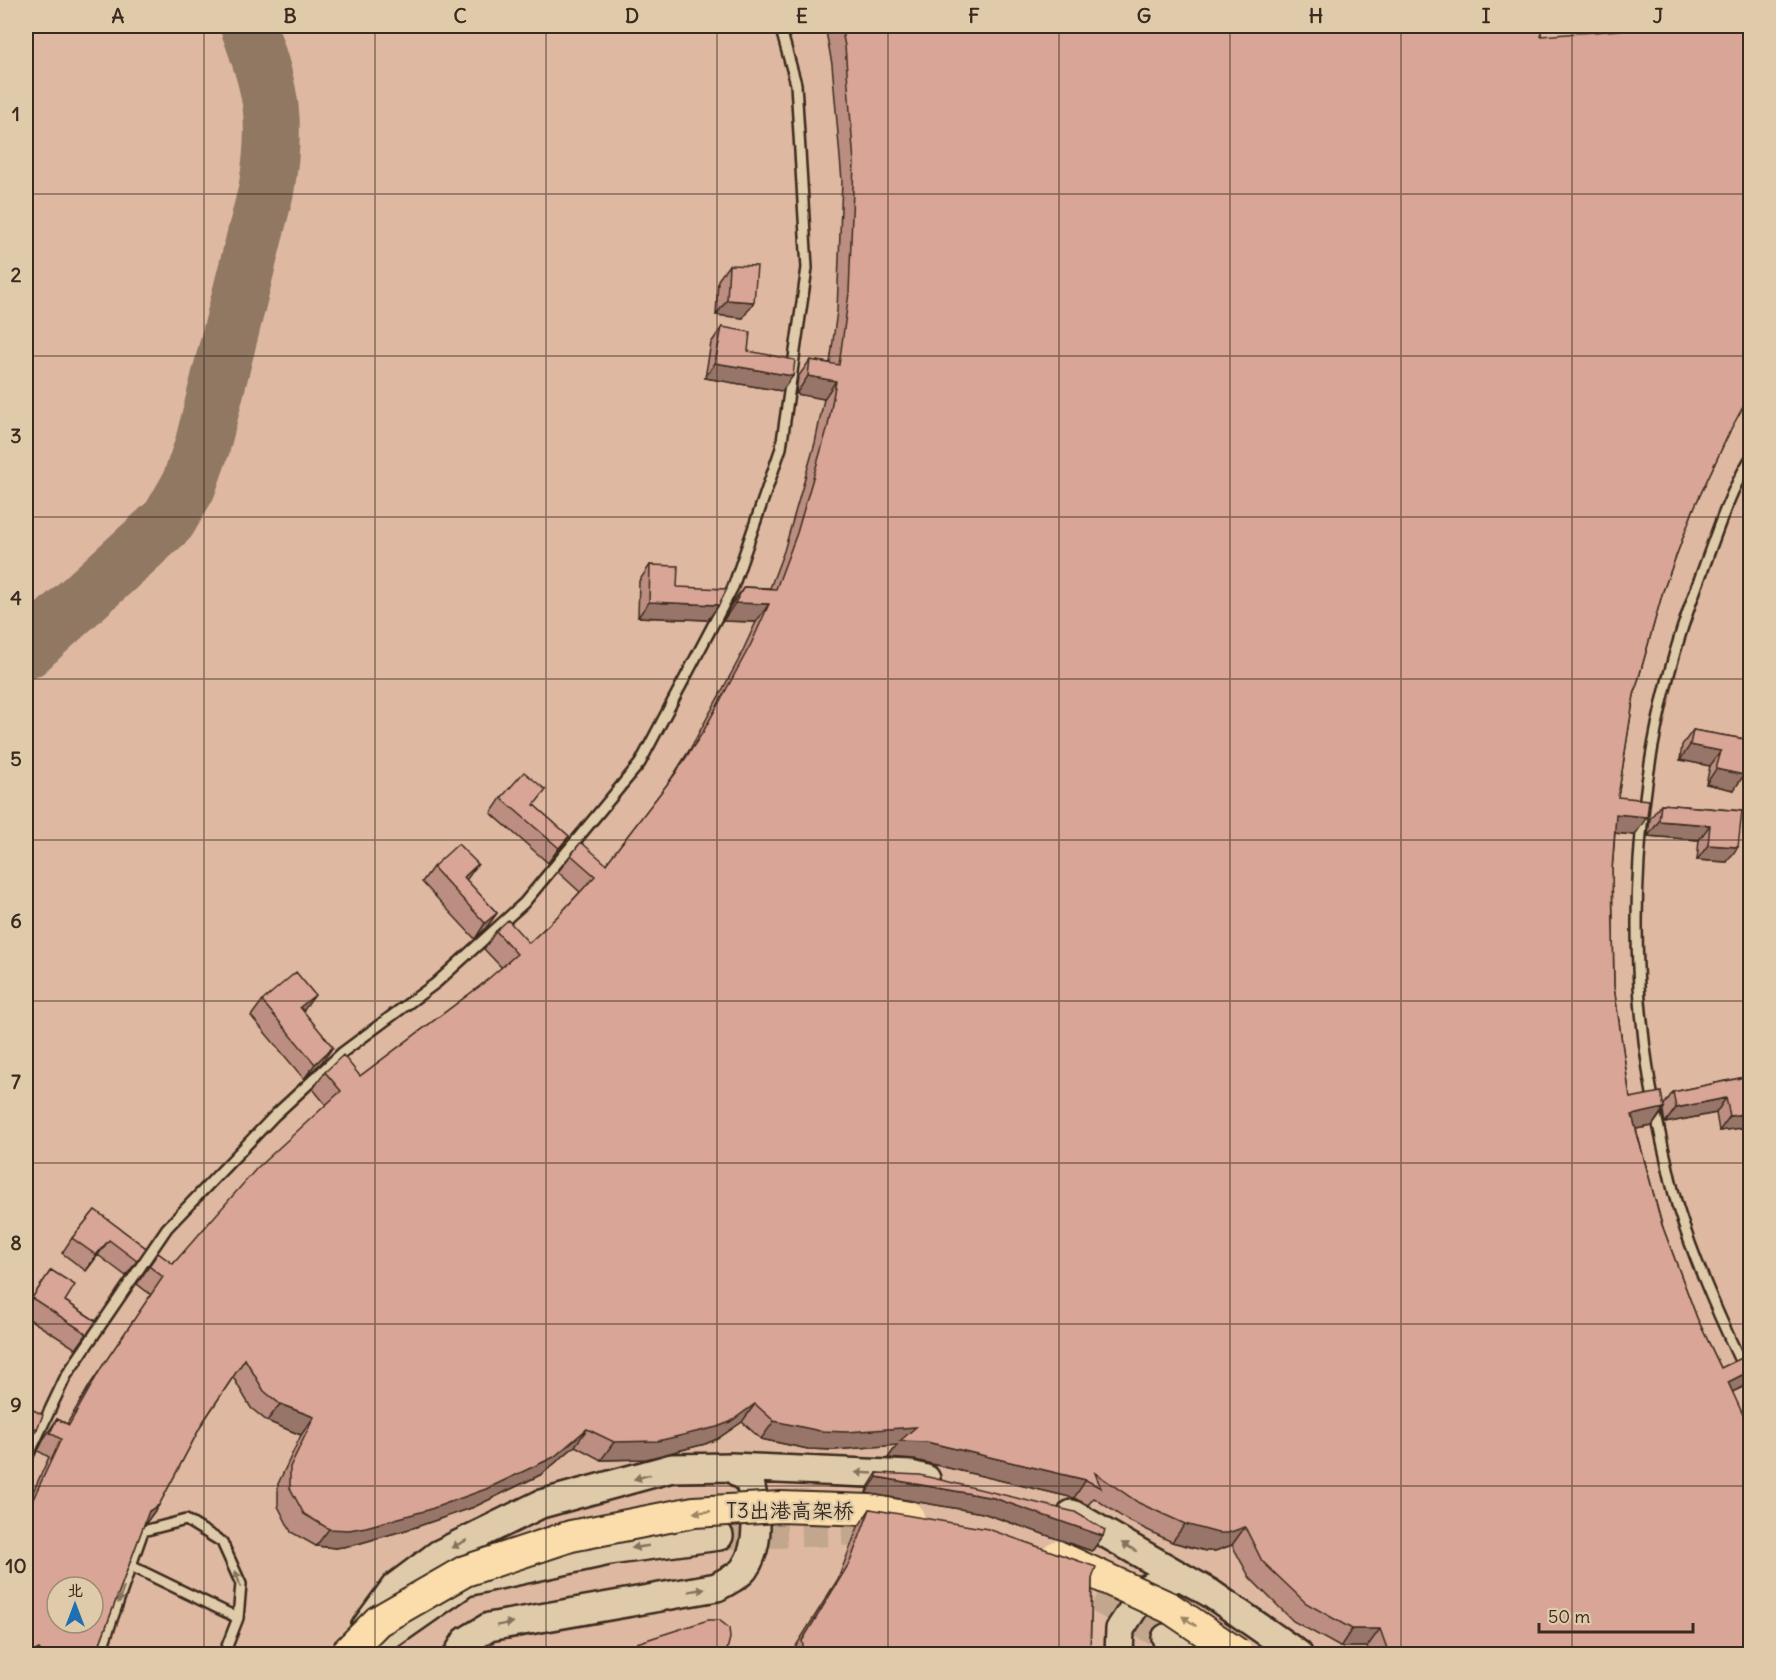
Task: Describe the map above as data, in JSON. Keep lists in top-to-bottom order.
{
  "streets": {
    "main road": ["T3出港高架桥"]
  },
  "scale_bar": "50 m",
  "north": "top",
  "grid": {
    "columns": [
      "A",
      "B",
      "C",
      "D",
      "E",
      "F",
      "G",
      "H",
      "I",
      "J"
    ],
    "rows": [
      "1",
      "2",
      "3",
      "4",
      "5",
      "6",
      "7",
      "8",
      "9",
      "10"
    ]
  }
}
